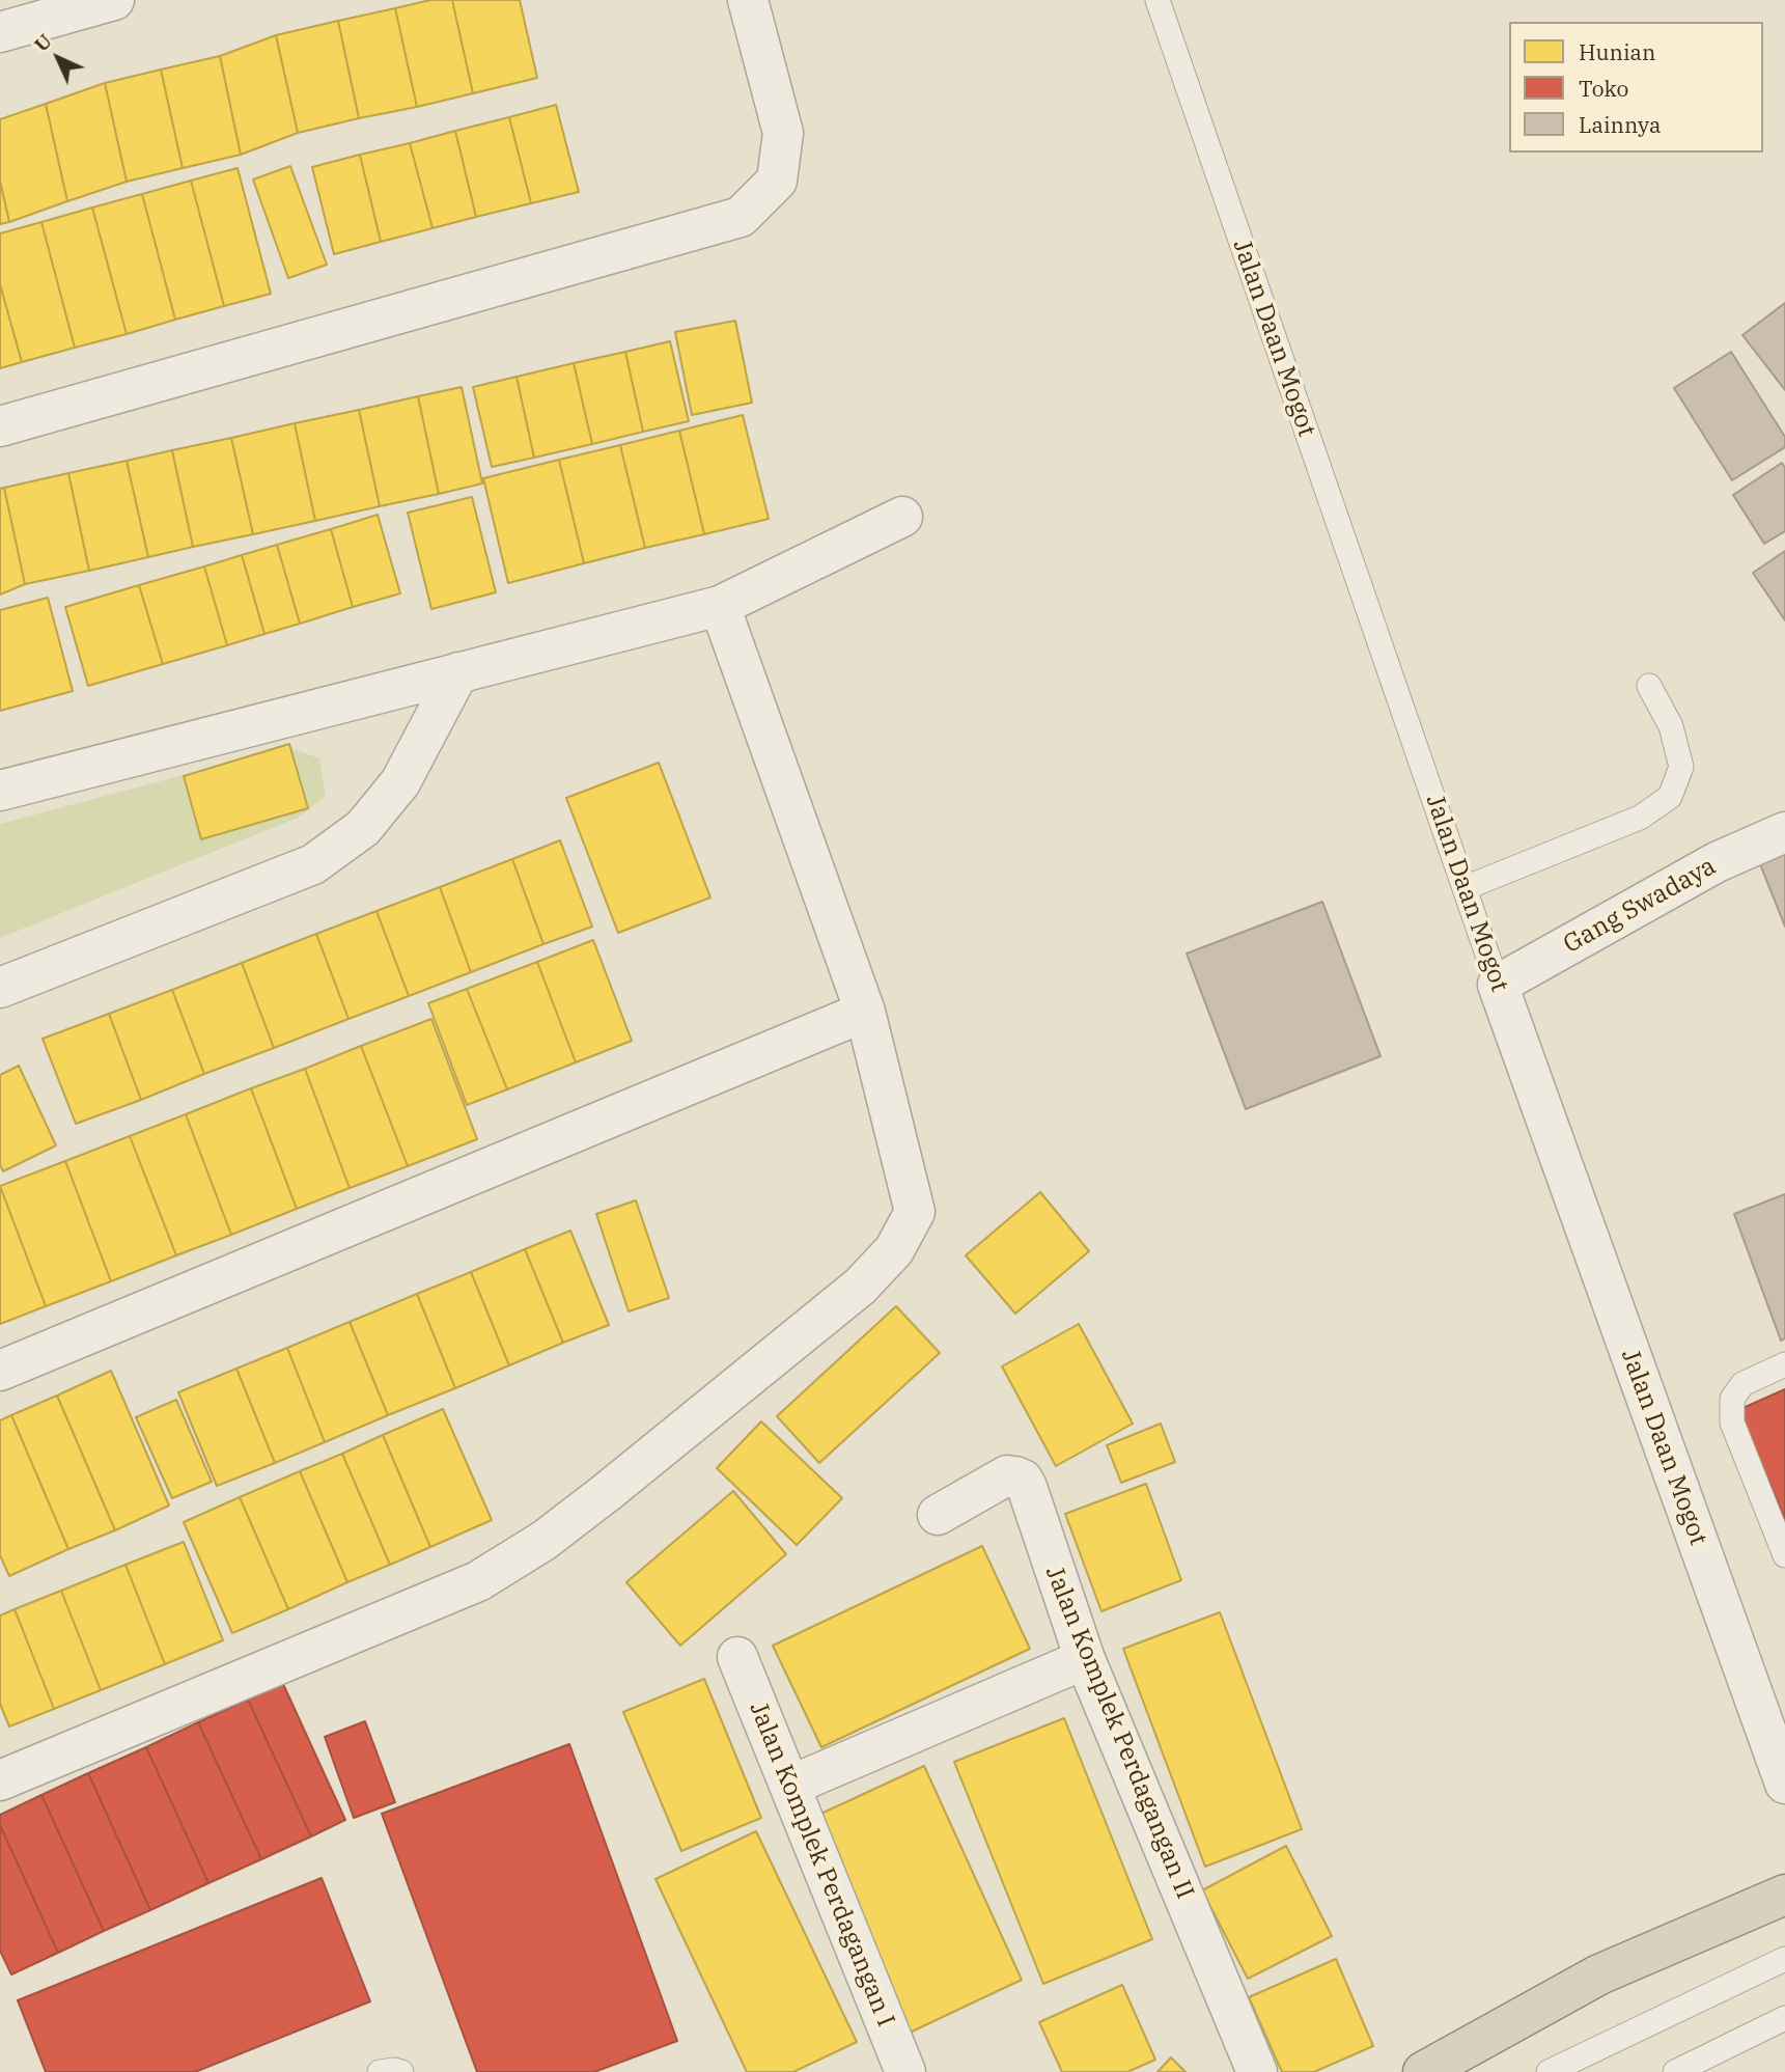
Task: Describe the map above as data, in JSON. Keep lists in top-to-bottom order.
{
  "streets": {
    "street": [
      "Jalan Daan Mogot",
      "Gang Swadaya",
      "Jalan Komplek Perdagangan II",
      "Jalan Komplek Perdagangan I"
    ]
  },
  "crossings": [
    ["Jalan Daan Mogot", "Gang Swadaya"]
  ],
  "legend": ["Hunian", "Toko", "Lainnya"],
  "north": "top left"
}
